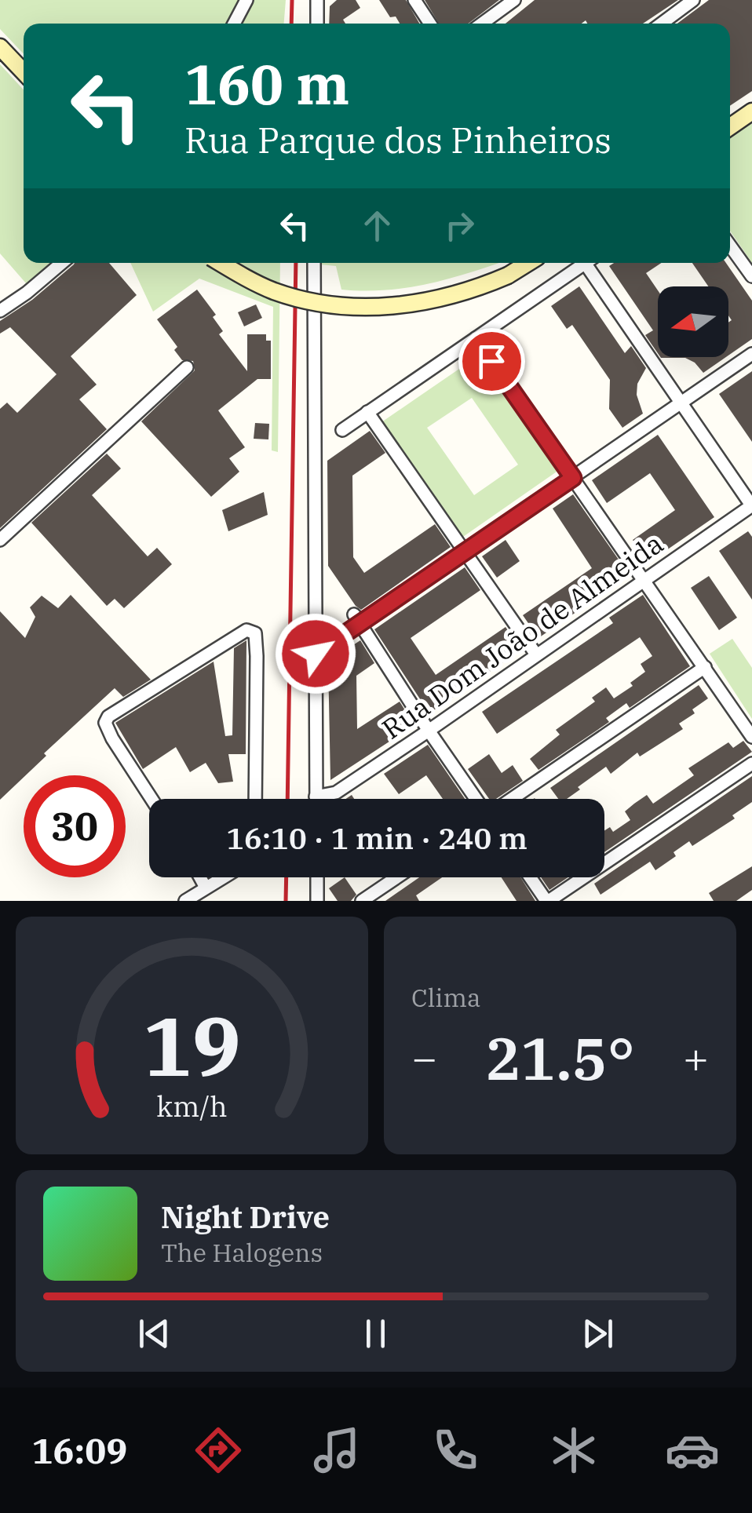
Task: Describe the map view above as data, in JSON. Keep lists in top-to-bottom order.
{
  "streets": {
    "street": ["Rua Dom João de Almeida"]
  },
  "north": "left",
  "page": {
    "turn": ["160 m", "Rua Parque dos Pinheiros"],
    "limit": "30",
    "trip": "16:10 · 1 min · 240 m",
    "tile": "Clima",
    "heat": ["−", "21.5°", "+"],
    "song": ["Night Drive", "The Halogens"],
    "tabs": "16:09",
    "gauge": ["19", "km/h"]
  }
}
